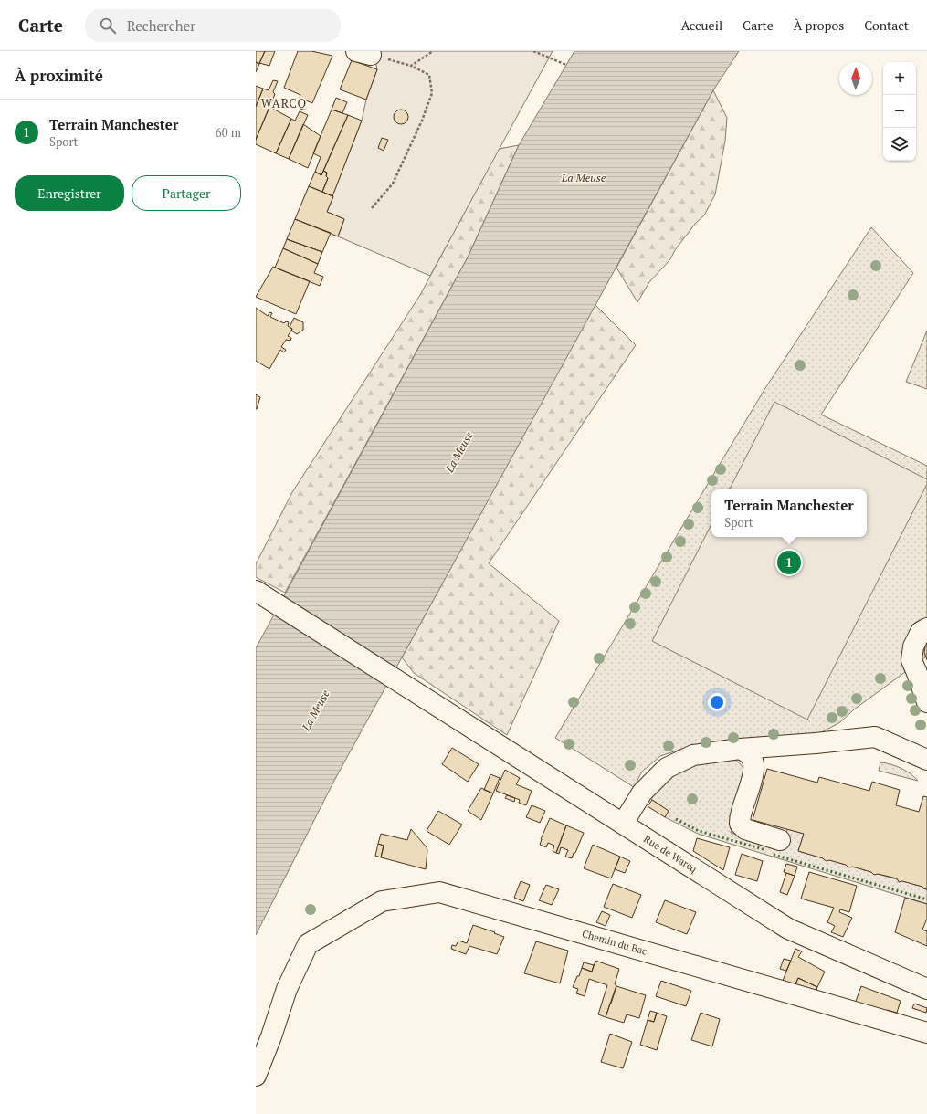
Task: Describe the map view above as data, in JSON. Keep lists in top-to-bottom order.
{
  "streets": {
    "street": ["Rue de Warcq", "Chemin du Bac"]
  },
  "districts": ["WARCQ"],
  "water": ["La Meuse"],
  "north": "top",
  "page": {
    "header": "Carte",
    "search": "Rechercher",
    "nav": [
      "Accueil",
      "Carte",
      "À propos",
      "Contact"
    ],
    "heading": "À proximité",
    "map_buttons": ["+", "−"],
    "list": [
      {
        "mark": "1",
        "name": "Terrain Manchester",
        "note": "Sport",
        "value": "60 m"
      }
    ],
    "buttons": ["Enregistrer", "Partager"],
    "popup": ["Terrain Manchester", "Sport"],
    "pins": "1"
  }
}
